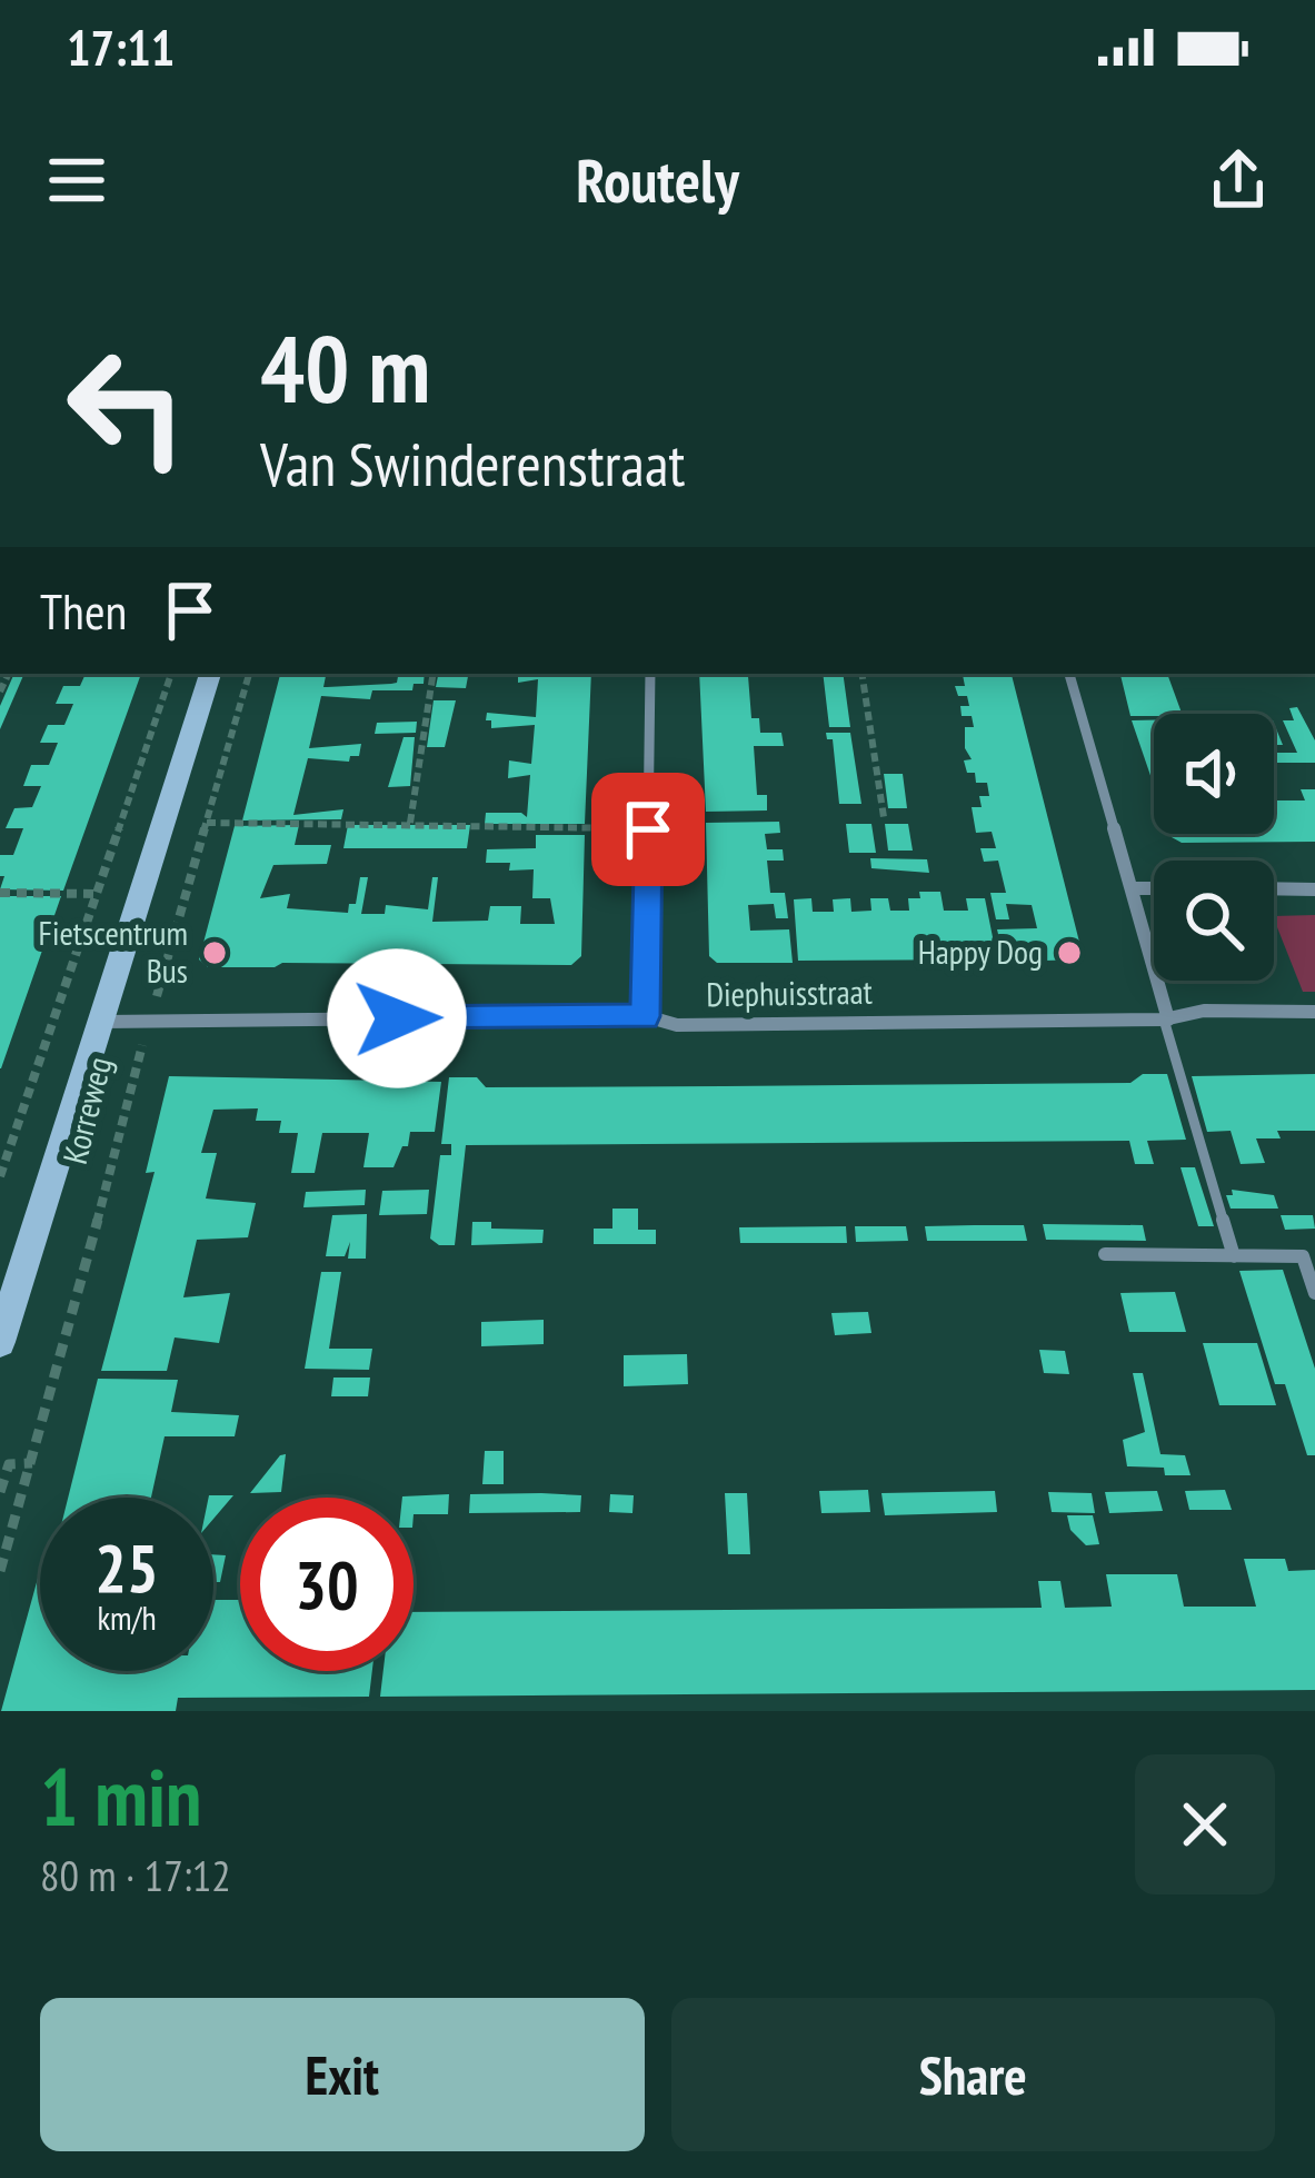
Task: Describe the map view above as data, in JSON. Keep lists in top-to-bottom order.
{
  "streets": {
    "street": ["Diephuisstraat", "Korreweg"]
  },
  "crossings": [
    ["Diephuisstraat", "Korreweg"]
  ],
  "places": ["Fietscentrum Bus", "Happy Dog"],
  "page": {
    "status": "17:11",
    "header": "Routely",
    "turn": ["40 m", "Van Swinderenstraat"],
    "then": "Then",
    "speed": "25 km/h",
    "limit": "30",
    "heading": ["1 min", "80 m · 17:12"],
    "buttons": ["Exit", "Share"]
  }
}
